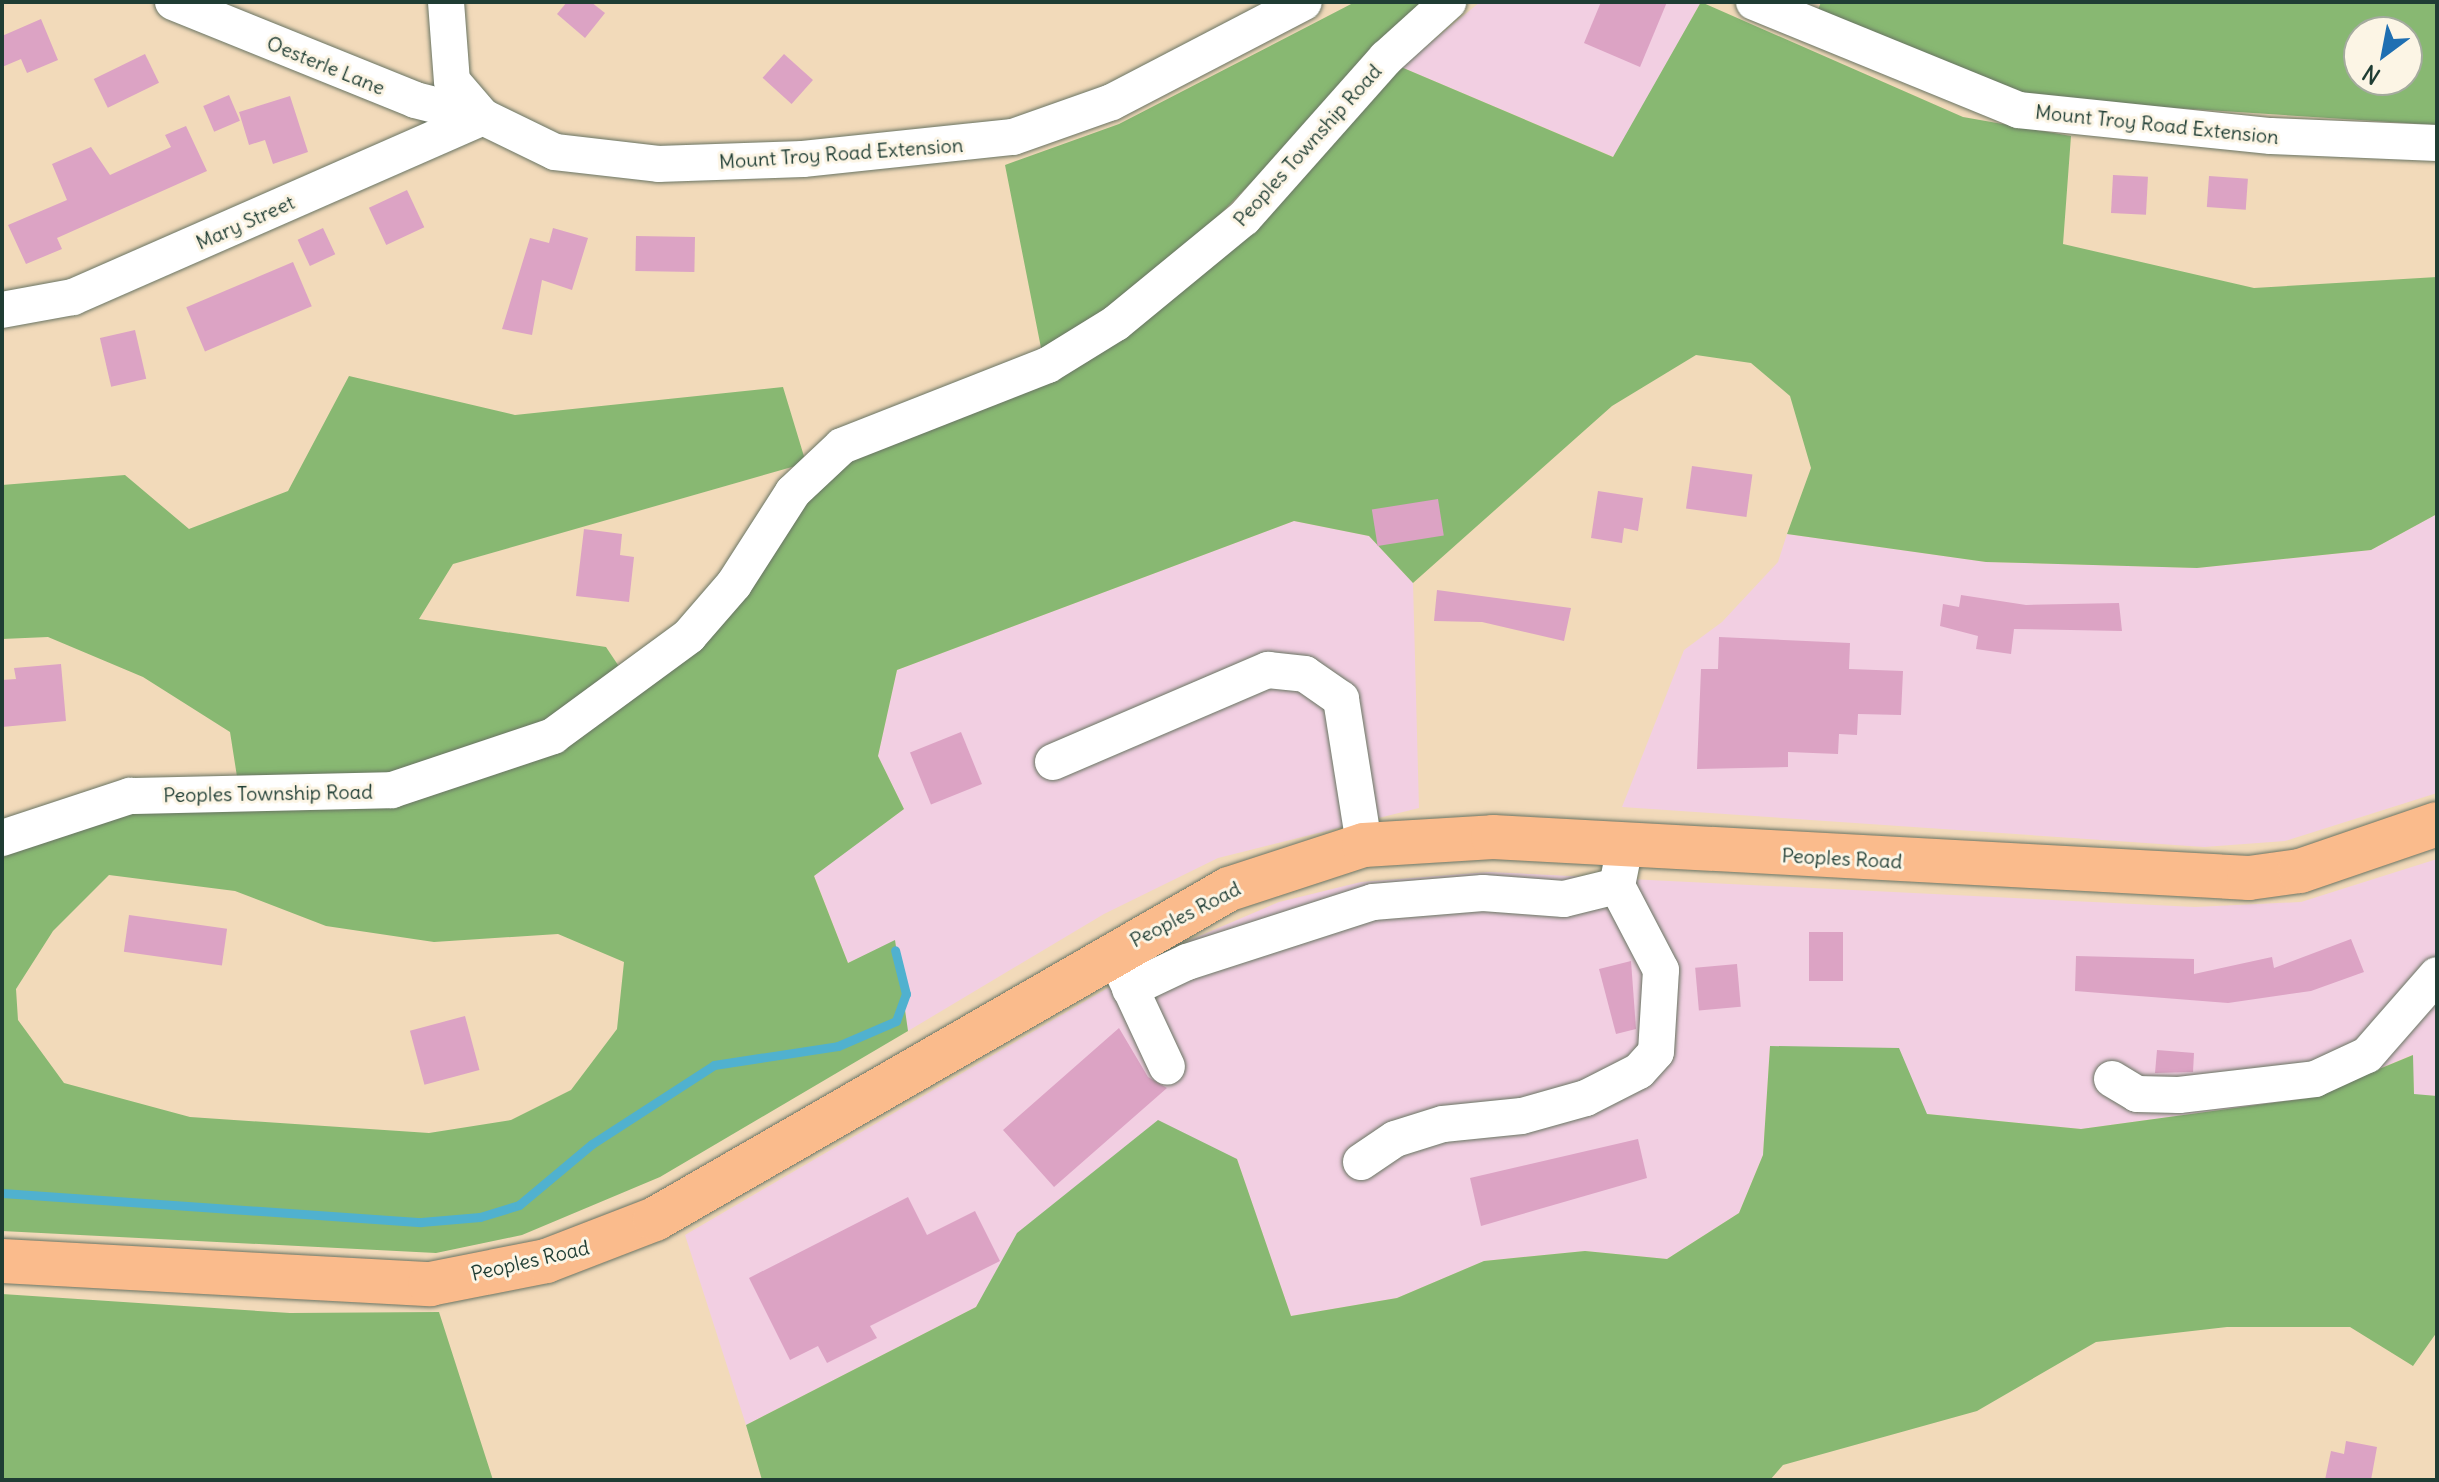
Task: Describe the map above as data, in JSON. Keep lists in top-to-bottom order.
{
  "streets": {
    "main road": ["Peoples Road"],
    "street": [
      "Oesterle Lane",
      "Mount Troy Road Extension",
      "Peoples Township Road",
      "Mary Street"
    ]
  },
  "crossings": [
    ["Oesterle Lane", "Mount Troy Road Extension"],
    ["Oesterle Lane", "Mary Street"],
    ["Mount Troy Road Extension", "Mary Street"]
  ],
  "north": "bottom left"
}
